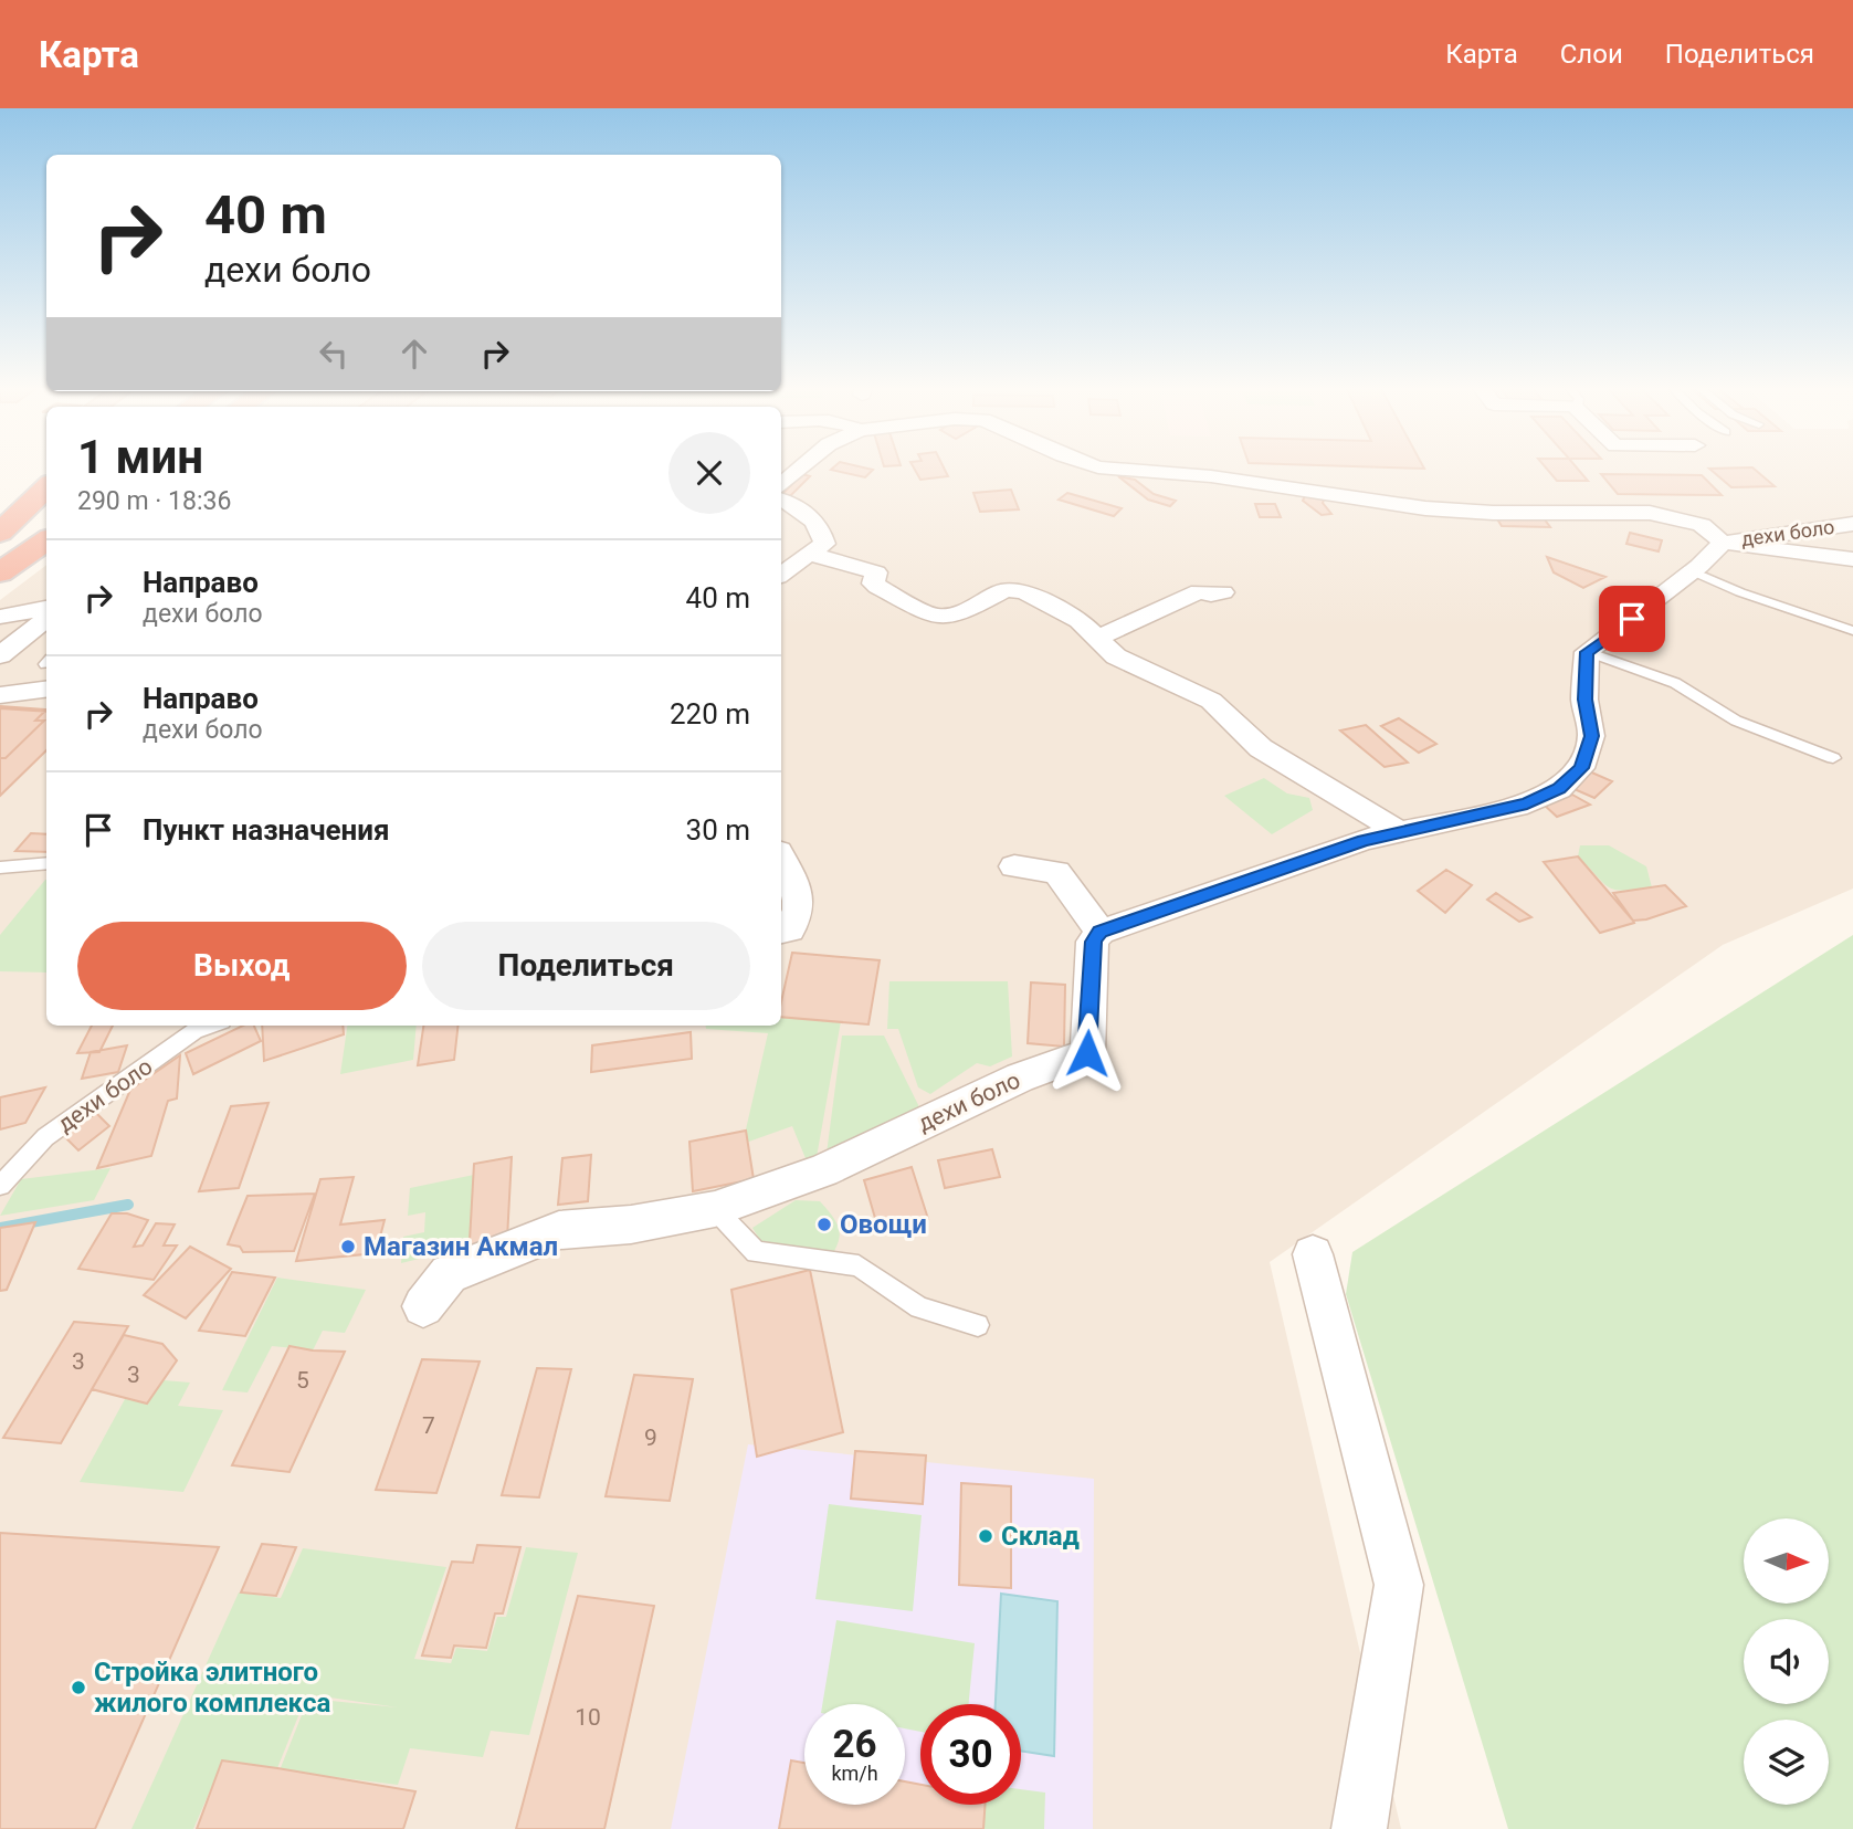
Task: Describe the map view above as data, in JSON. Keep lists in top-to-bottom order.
{
  "streets": {
    "street": ["дехи боло"]
  },
  "places": [
    "Овощи",
    "Магазин Акмал",
    "Склад",
    "Стройка элитного жилого комплекса"
  ],
  "house_numbers": [
    "3",
    "3",
    "5",
    "7",
    "9",
    "10"
  ],
  "north": "right",
  "page": {
    "header": "Карта",
    "nav": ["Карта", "Слои", "Поделиться"],
    "turn": ["40 m", "дехи боло"],
    "heading": ["1 мин", "290 m · 18:36"],
    "list": [
      {
        "name": "Направо",
        "note": "дехи боло",
        "value": "40 m"
      },
      {
        "name": "Направо",
        "note": "дехи боло",
        "value": "220 m"
      },
      {
        "name": "Пункт назначения",
        "value": "30 m"
      }
    ],
    "buttons": ["Выход", "Поделиться"],
    "speed": "26 km/h",
    "limit": "30"
  }
}
